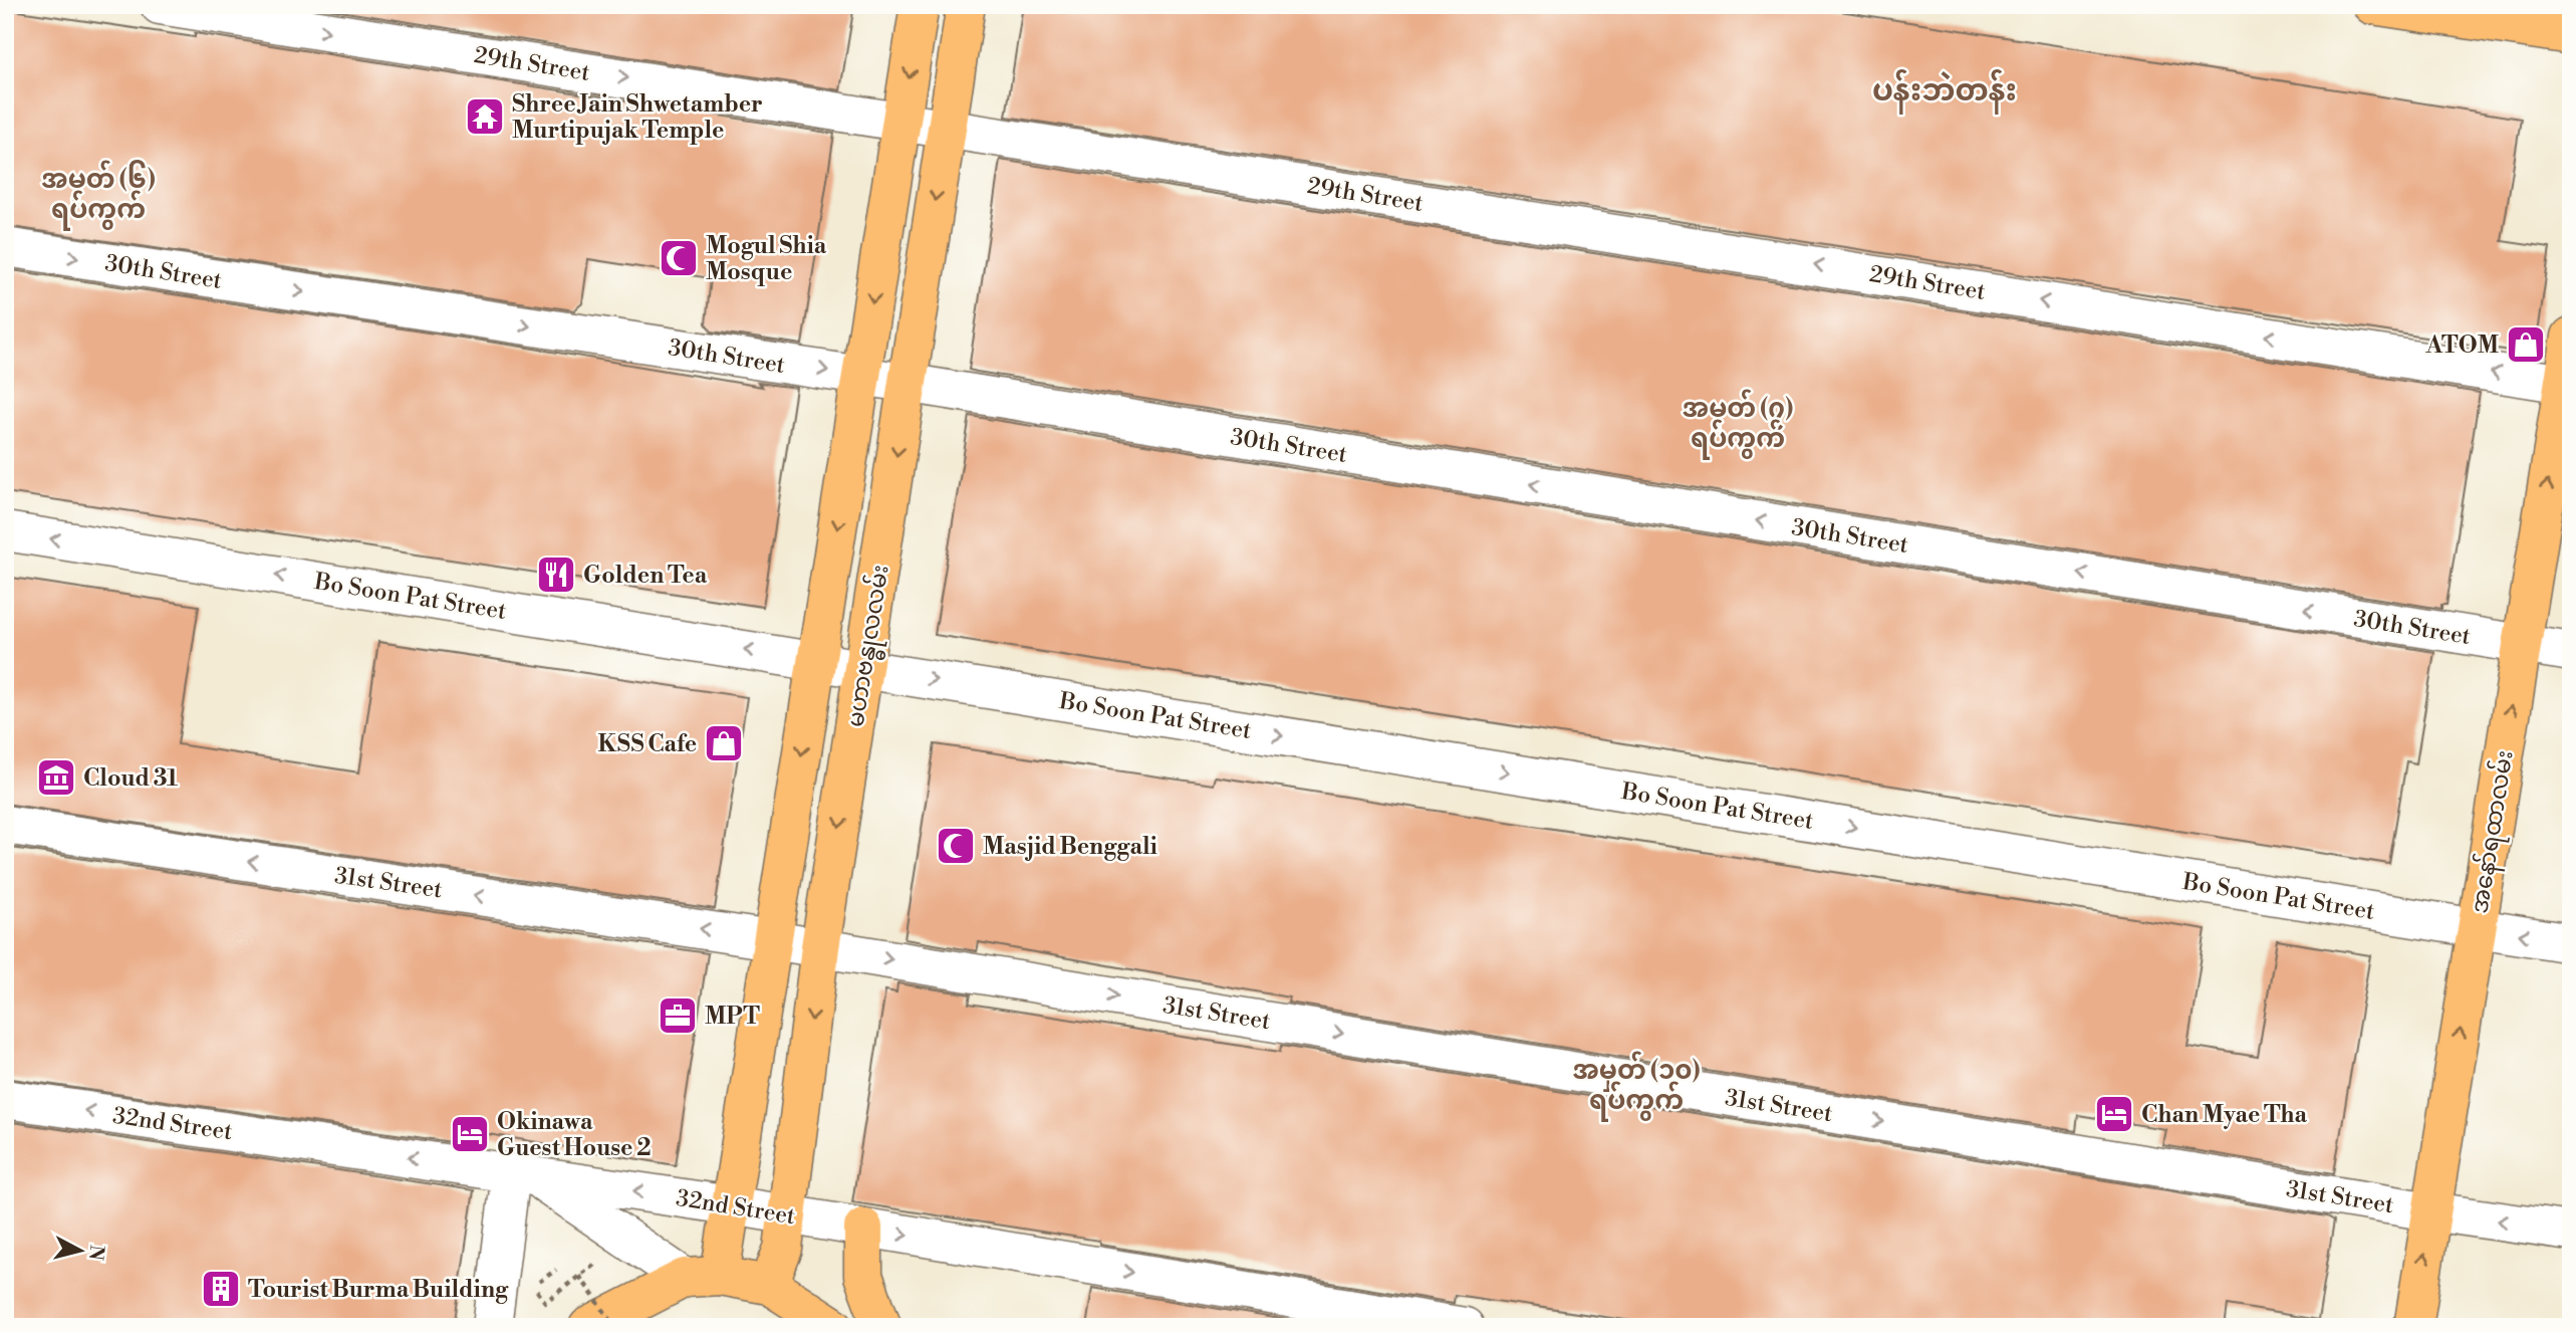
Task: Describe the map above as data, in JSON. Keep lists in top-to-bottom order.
{
  "streets": {
    "main road": ["မဟာဗန္ဓုလလမ်း", "အနော်ရထာလမ်း"],
    "street": [
      "29th Street",
      "30th Street",
      "Bo Soon Pat Street",
      "31st Street",
      "32nd Street"
    ]
  },
  "crossings": [
    ["29th Street", "မဟာဗန္ဓုလလမ်း"],
    ["29th Street", "အနော်ရထာလမ်း"],
    ["30th Street", "မဟာဗန္ဓုလလမ်း"],
    ["30th Street", "အနော်ရထာလမ်း"],
    ["Bo Soon Pat Street", "မဟာဗန္ဓုလလမ်း"],
    ["Bo Soon Pat Street", "အနော်ရထာလမ်း"],
    ["မဟာဗန္ဓုလလမ်း", "31st Street"],
    ["မဟာဗန္ဓုလလမ်း", "32nd Street"],
    ["အနော်ရထာလမ်း", "31st Street"]
  ],
  "one_way": ["မဟာဗန္ဓုလလမ်း", "အနော်ရထာလမ်း"],
  "districts": [
    "ပန်းဘဲတန်း",
    "အမှတ် (၆) ရပ်ကွက်",
    "အမှတ် (၇) ရပ်ကွက်",
    "အမှတ် (၁၀) ရပ်ကွက်"
  ],
  "places": {
    "temple": ["Shree Jain Shwetamber Murtipujak Temple"],
    "mosque": ["Mogul Shia Mosque", "Masjid Benggali"],
    "shop": ["ATOM", "KSS Cafe"],
    "restaurant": ["Golden Tea"],
    "museum": ["Cloud 31"],
    "office": ["MPT"],
    "hotel": ["Chan Myae Tha", "Okinawa Guest House 2"],
    "building": ["Tourist Burma Building"]
  },
  "north": "right"
}
